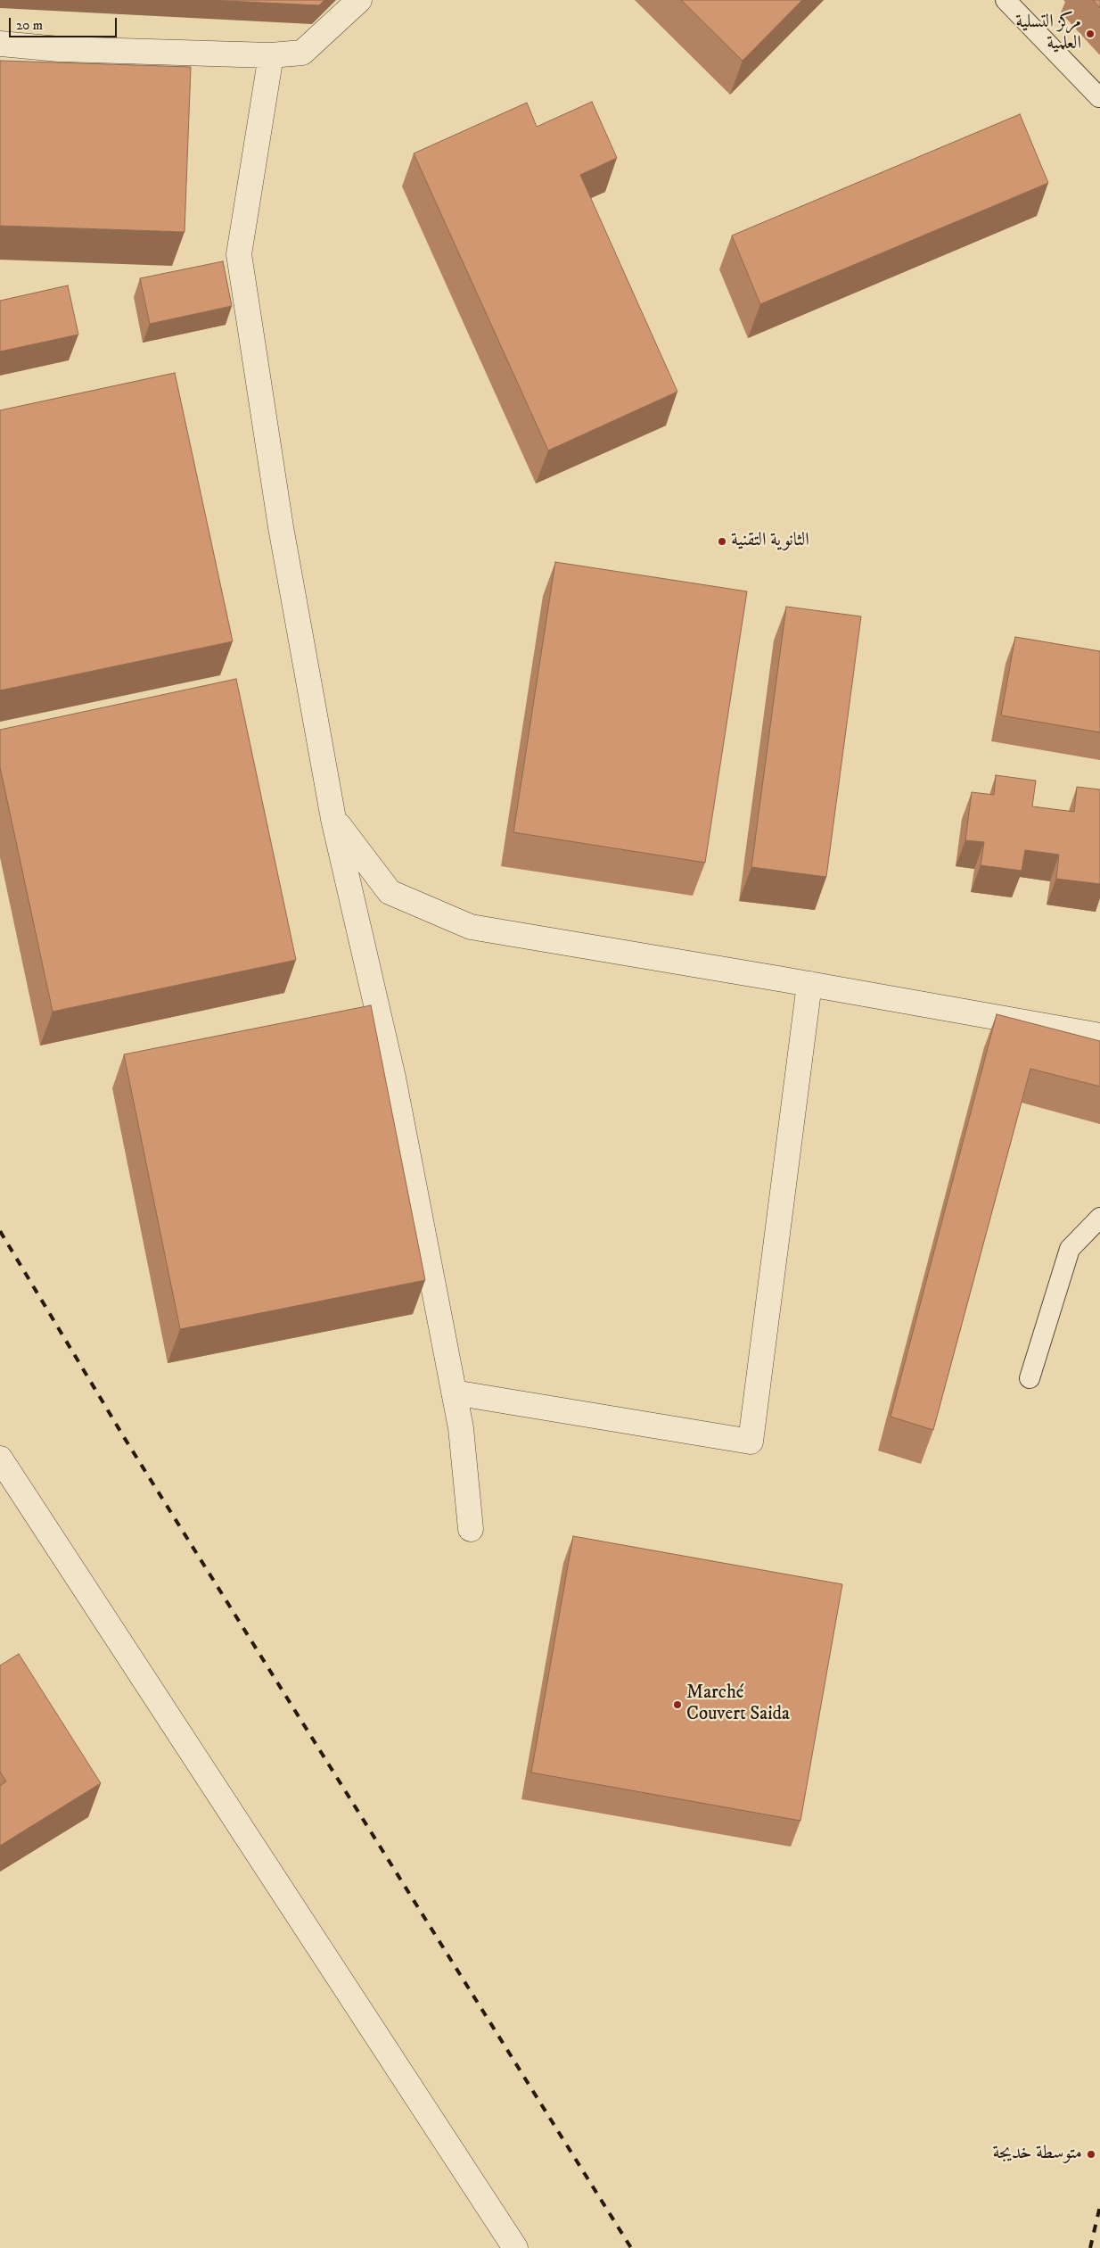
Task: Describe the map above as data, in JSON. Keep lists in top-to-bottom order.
{
  "places": [
    "مركز التسلية العلمية",
    "الثانوية التقنية",
    "Marché Couvert Saida",
    "متوسطة خديجة"
  ],
  "scale_bar": "20 m"
}
